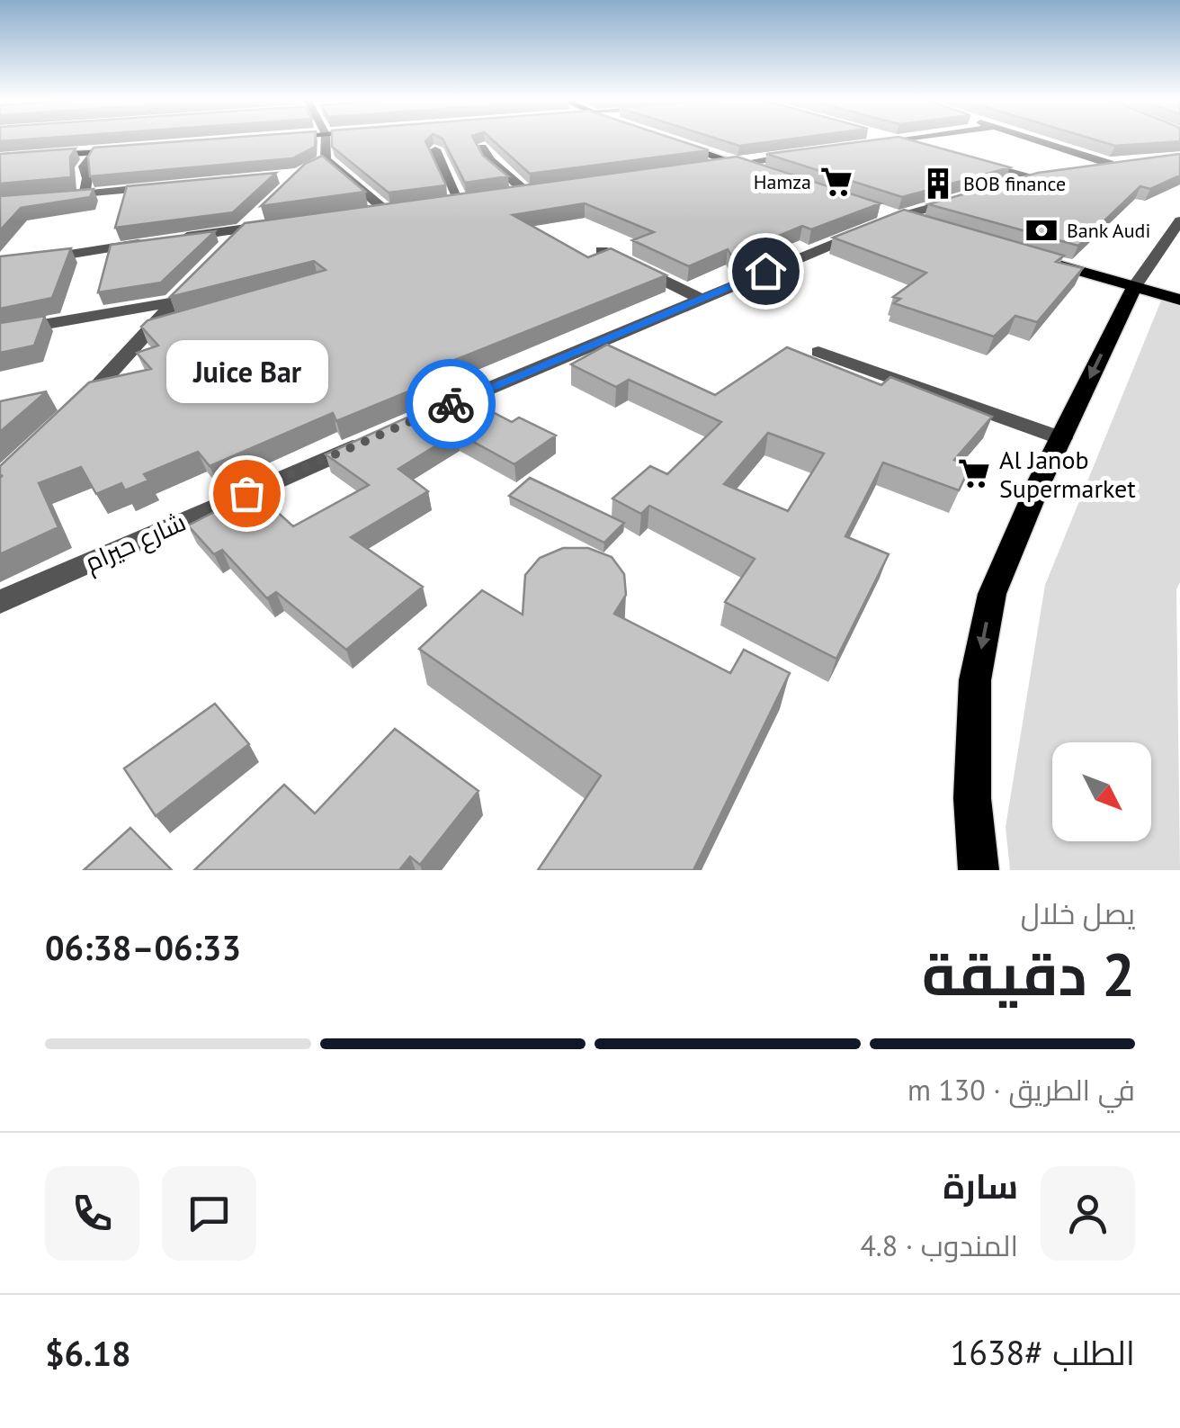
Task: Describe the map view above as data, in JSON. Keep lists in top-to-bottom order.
{
  "streets": {
    "street": ["شارع حيرام"]
  },
  "places": {
    "supermarket": ["Hamza", "Al Janob Supermarket"],
    "building": ["BOB finance"],
    "bank": ["Bank Audi"],
    "other": ["Juice Bar"]
  },
  "north": "bottom right",
  "page": {
    "bubble": "Juice Bar",
    "heading": ["2 دقيقة", "يصل خلال", "06:33–06:38"],
    "panel": [
      "سارة",
      "المندوب · 4.8",
      "الطلب #1638",
      "$6.18"
    ],
    "bar": "في الطريق · 130 m"
  }
}
